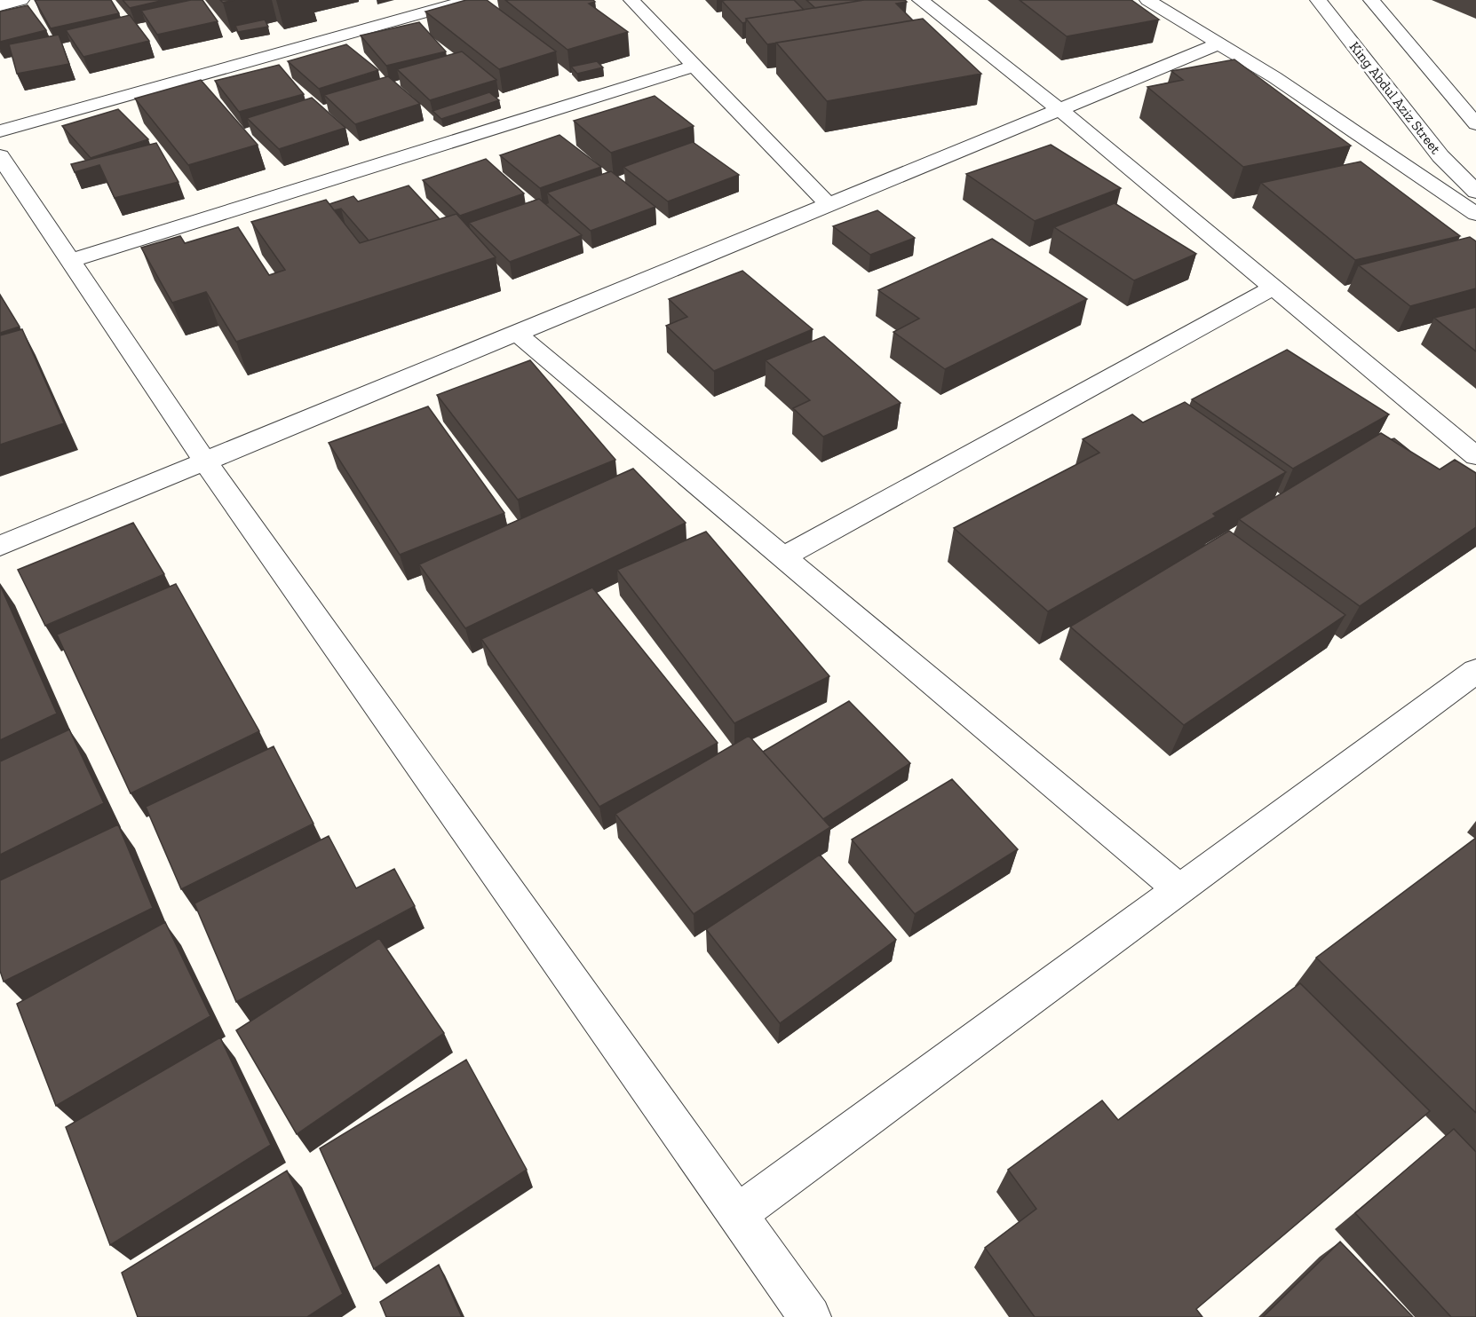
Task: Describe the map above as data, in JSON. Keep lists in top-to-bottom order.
{
  "streets": {
    "street": ["King Abdul Aziz Street"]
  }
}
